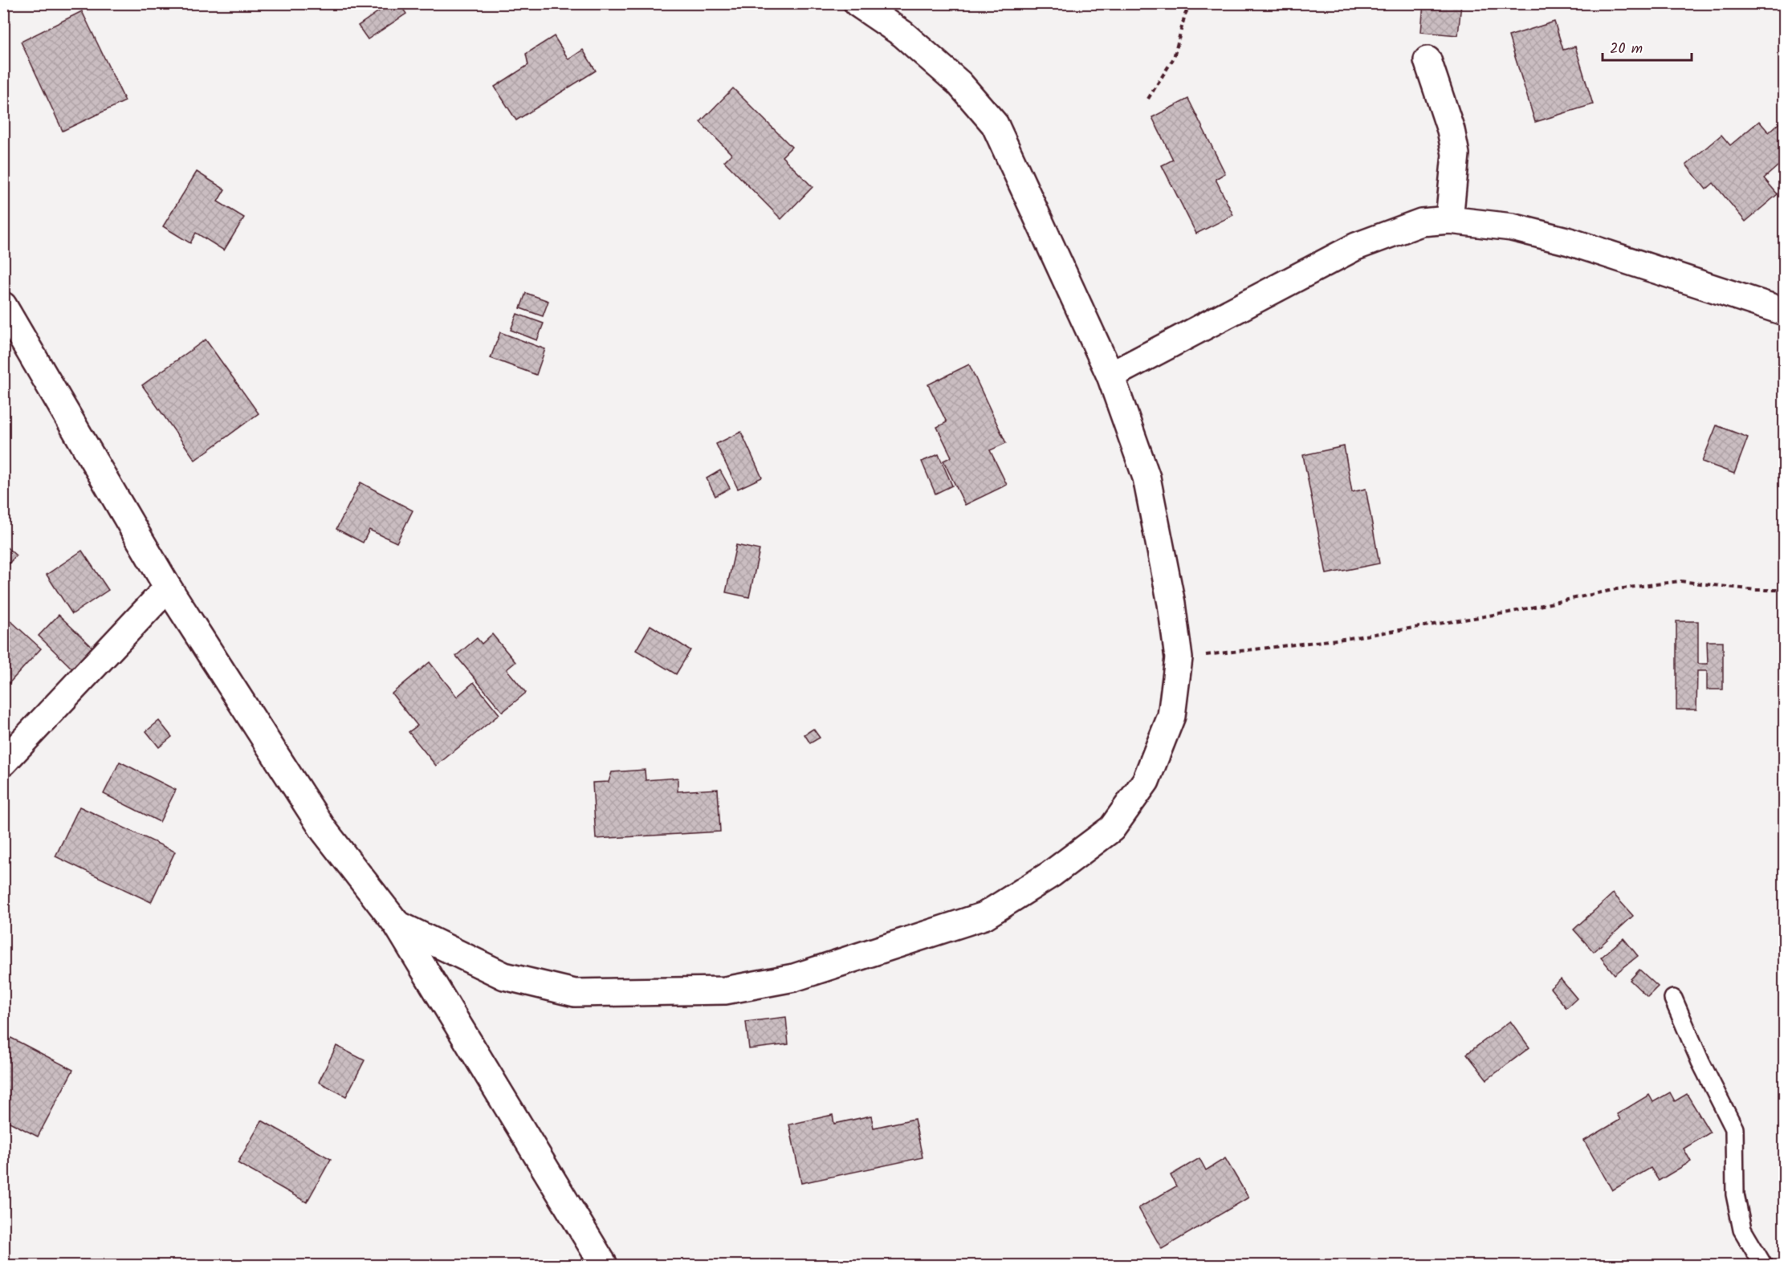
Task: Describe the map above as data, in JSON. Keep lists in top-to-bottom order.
{
  "scale_bar": "20 m"
}
